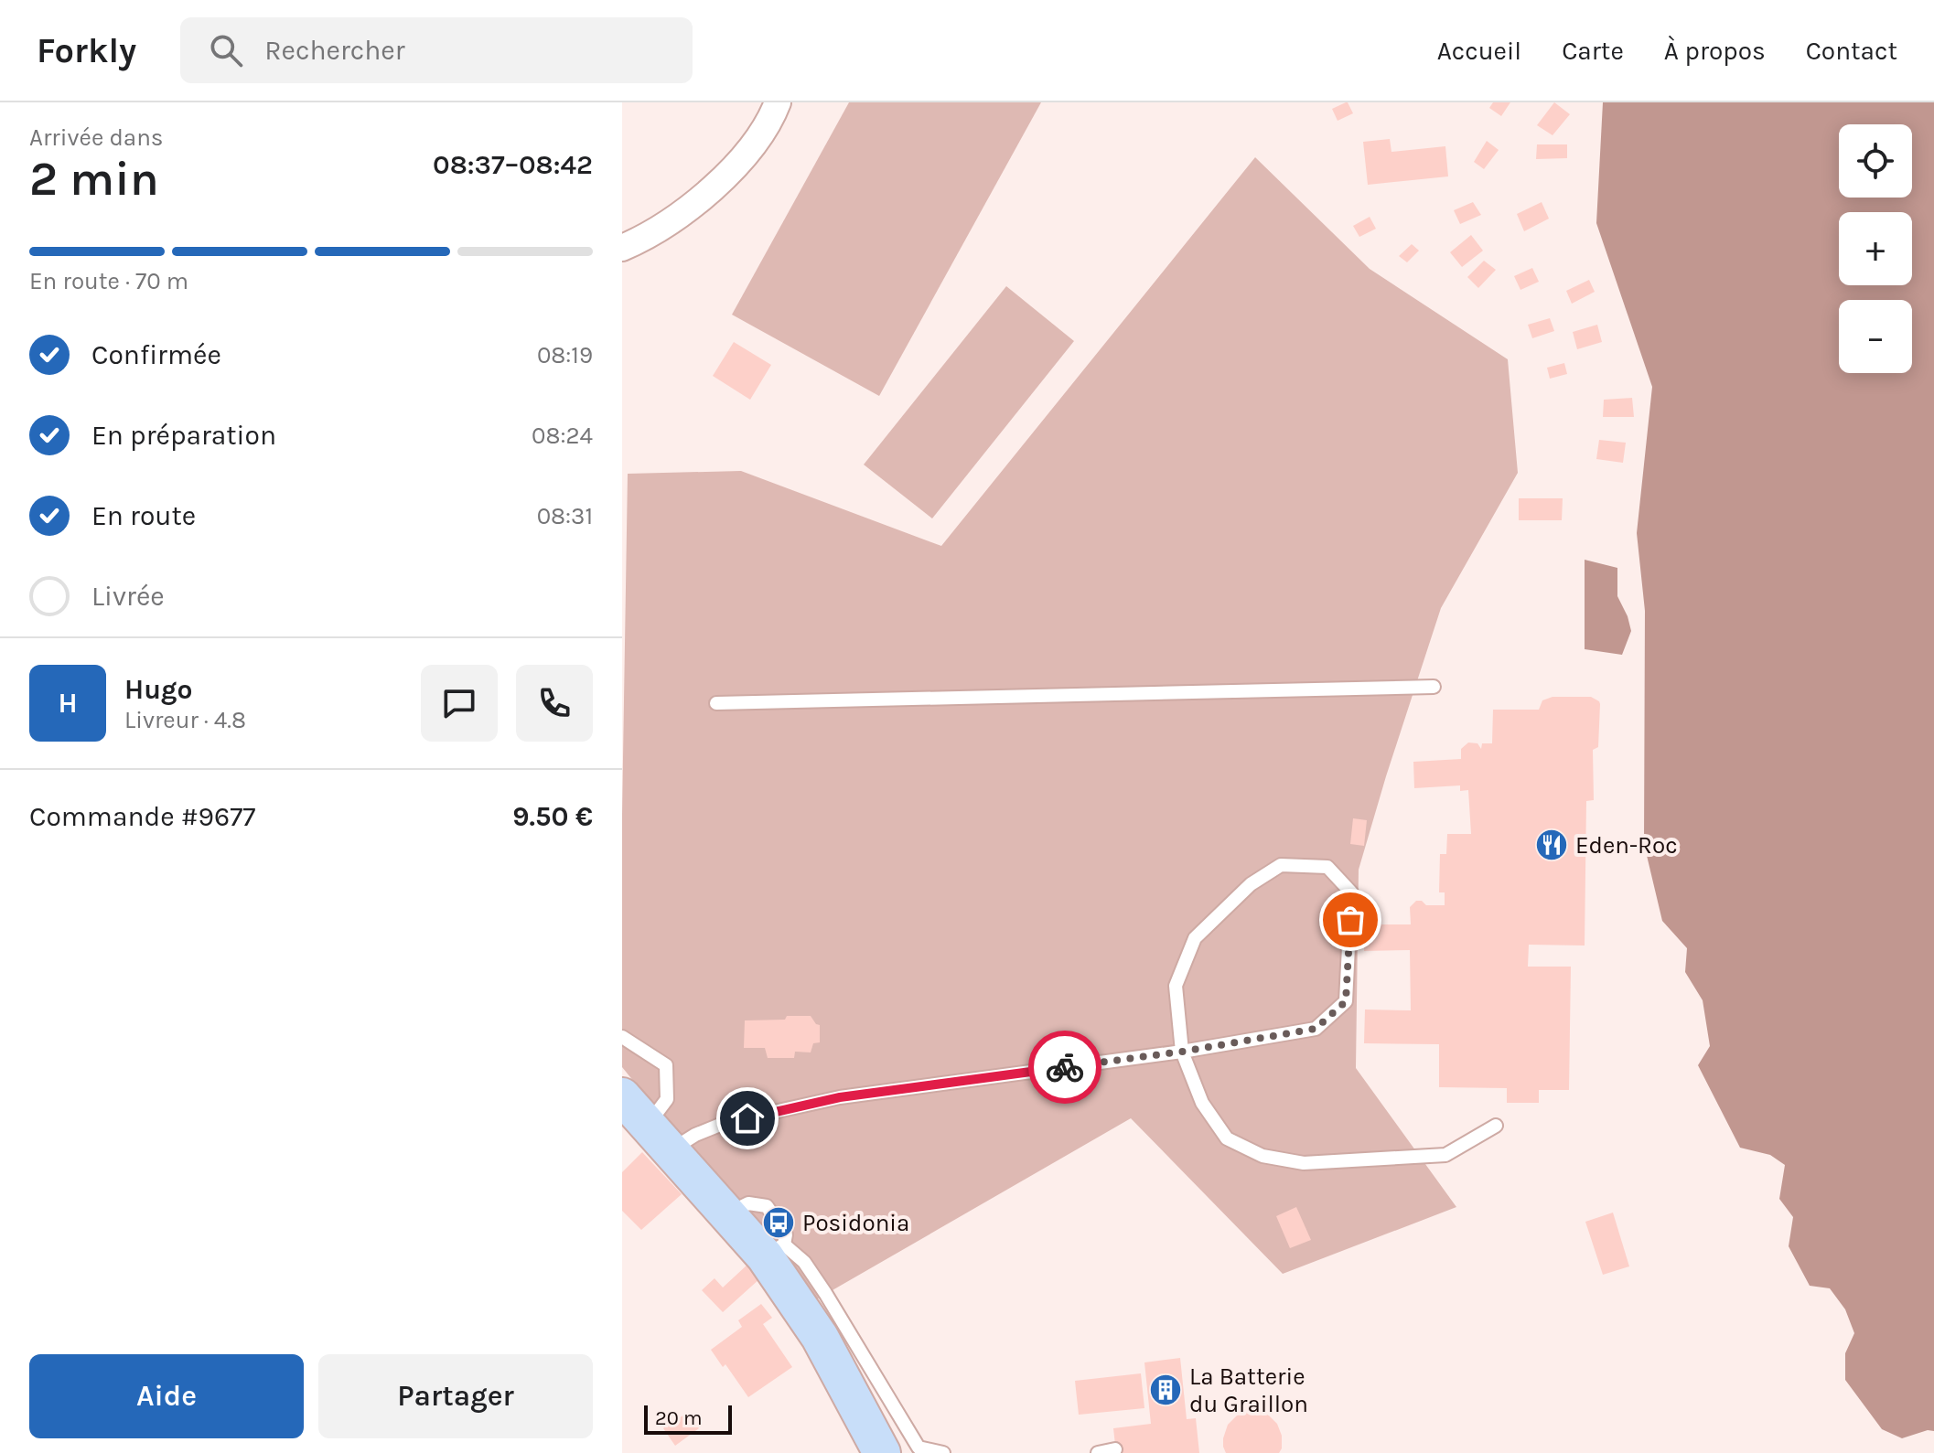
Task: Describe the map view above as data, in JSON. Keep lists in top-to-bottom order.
{
  "places": {
    "restaurant": ["Eden-Roc"],
    "bus stop": ["Posidonia"],
    "building": ["La Batterie du Graillon"]
  },
  "scale_bar": "20 m",
  "page": {
    "header": "Forkly",
    "search": "Rechercher",
    "nav": [
      "Accueil",
      "Carte",
      "À propos",
      "Contact"
    ],
    "heading": ["2 min", "Arrivée dans", "08:37–08:42"],
    "panel": [
      "Hugo",
      "Livreur · 4.8",
      "Commande #9677",
      "9.50 €"
    ],
    "map_buttons": ["+", "−"],
    "bar": "En route · 70 m",
    "list": [
      ["Confirmée", "08:19"],
      ["En préparation", "08:24"],
      ["En route", "08:31"],
      "Livrée"
    ],
    "round": "H",
    "buttons": ["Aide", "Partager"],
    "scale": "20 m"
  }
}
